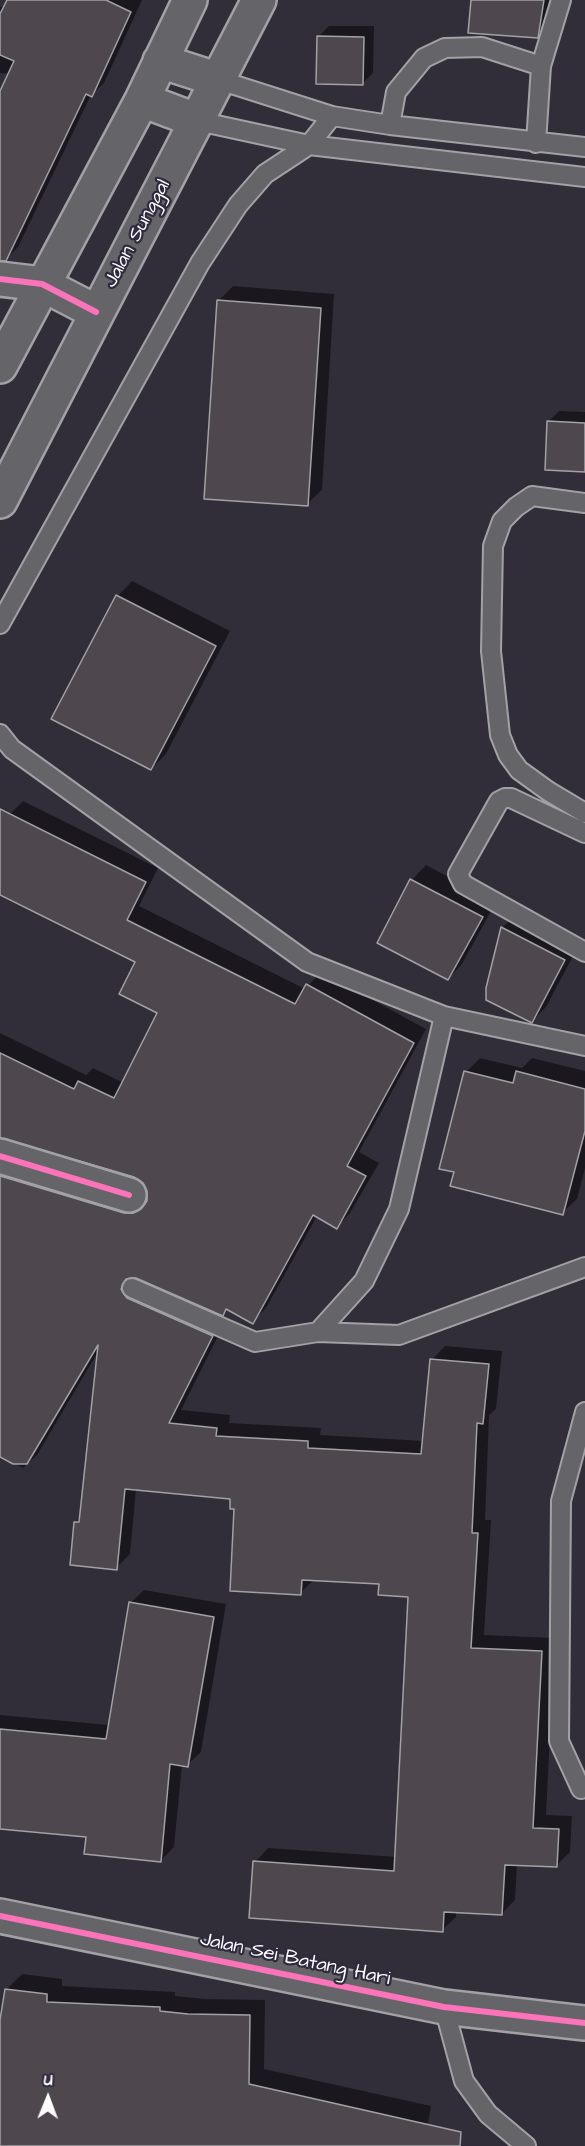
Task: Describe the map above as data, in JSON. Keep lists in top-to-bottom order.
{
  "streets": {
    "main road": ["Jalan Sunggal", "Jalan Sei Batang Hari"]
  },
  "north": "top"
}
